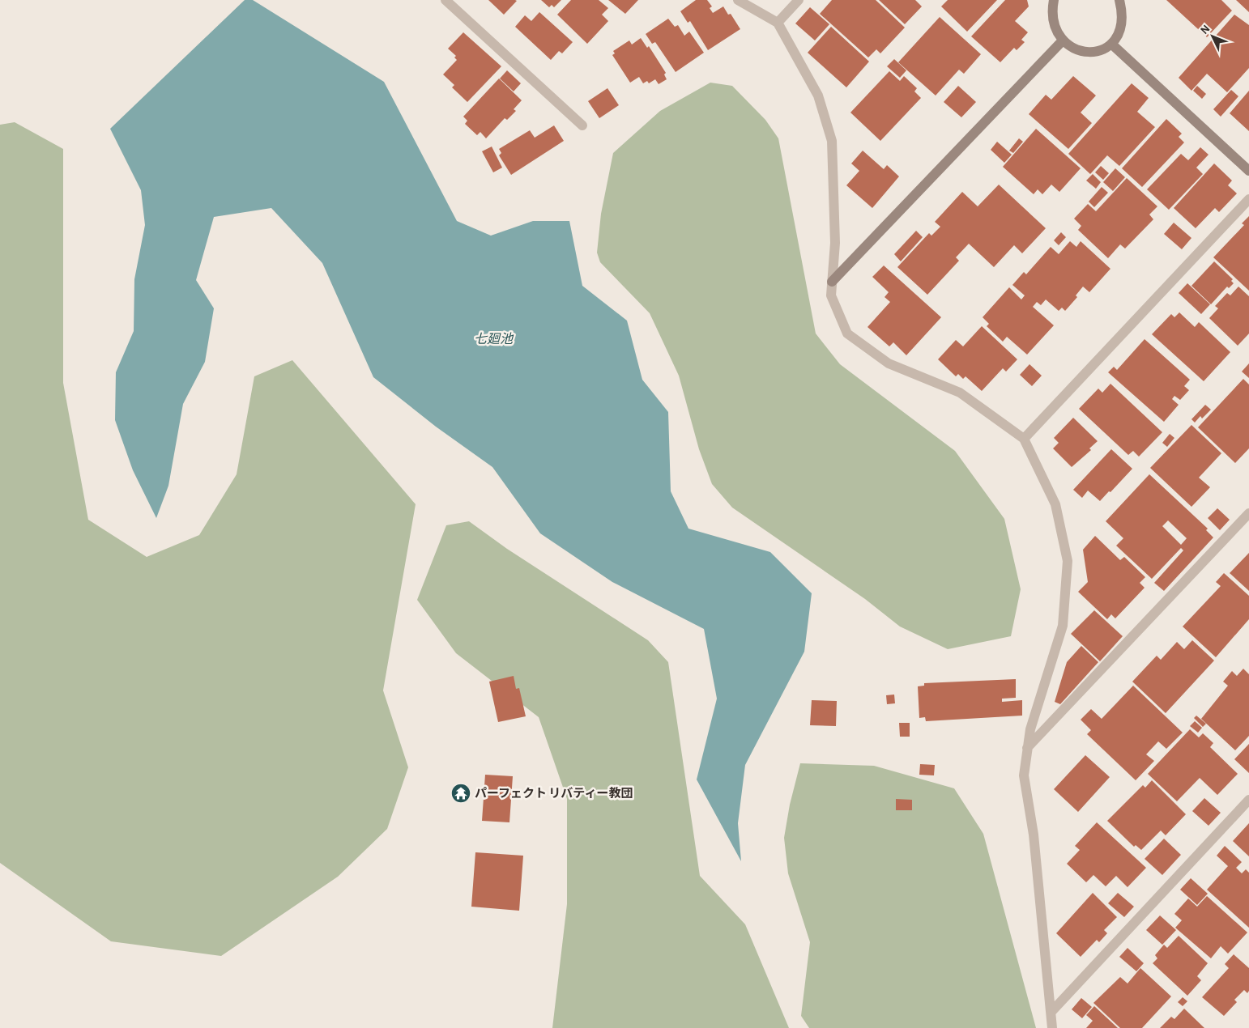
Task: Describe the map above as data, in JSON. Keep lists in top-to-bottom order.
{
  "water": ["七廻池"],
  "places": {
    "temple": ["パーフェクト リバティー教団"]
  },
  "north": "top left"
}
